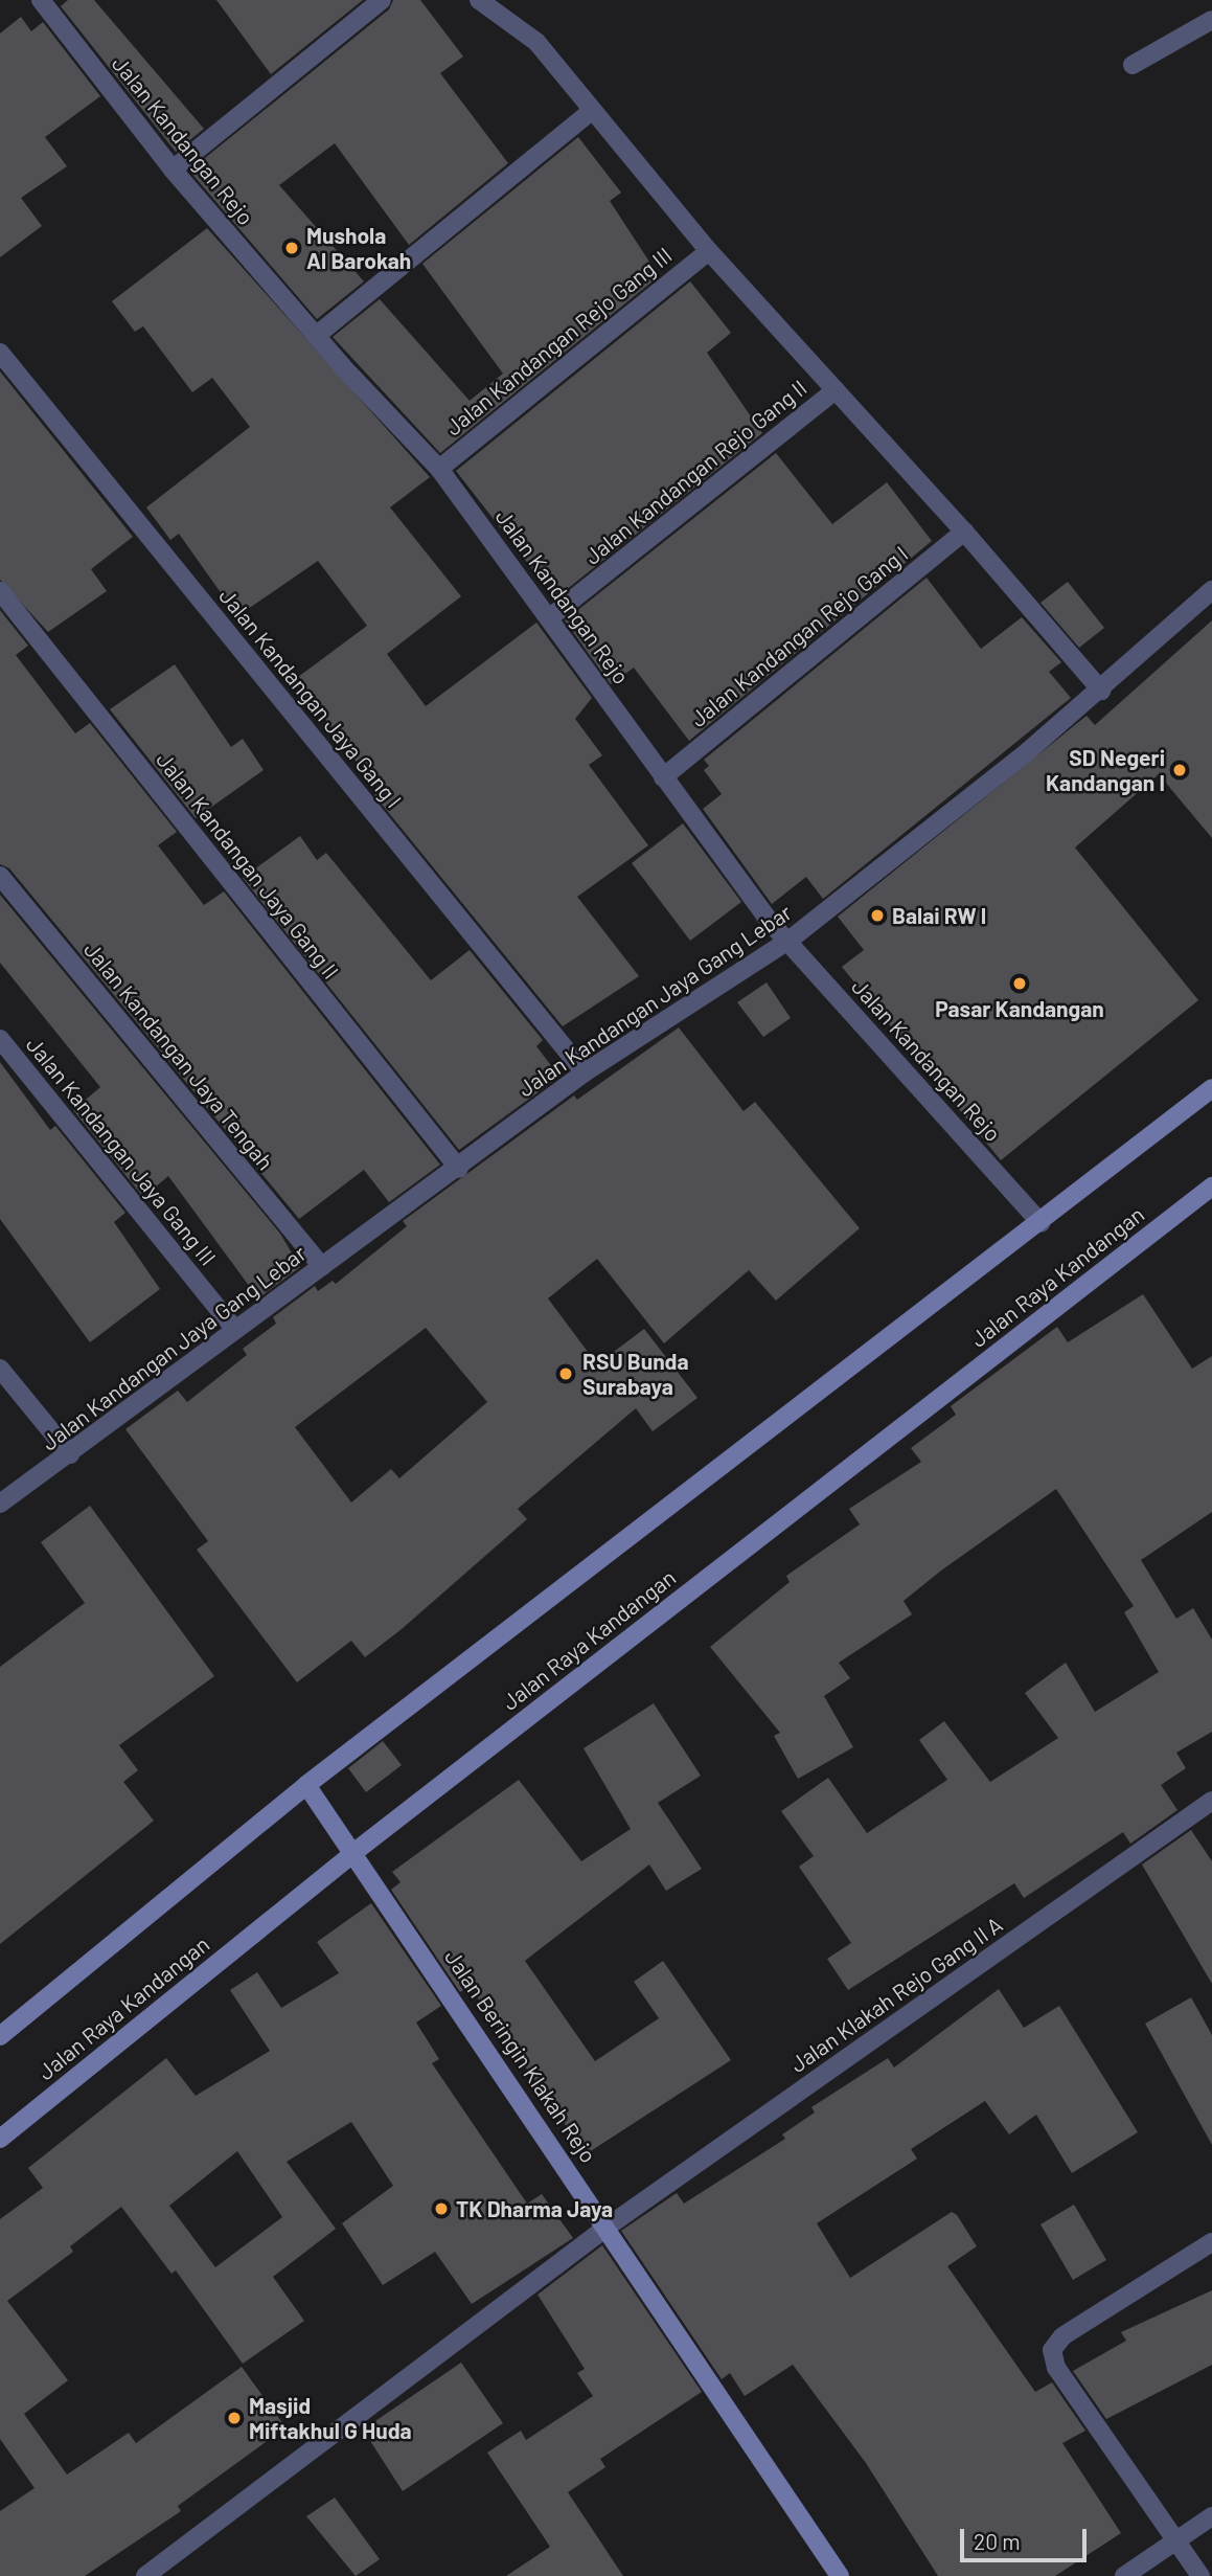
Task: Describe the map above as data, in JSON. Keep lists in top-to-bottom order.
{
  "streets": {
    "main road": ["Jalan Raya Kandangan", "Jalan Beringin Klakah Rejo"],
    "street": [
      "Jalan Kandangan Rejo",
      "Jalan Kandangan Rejo Gang III",
      "Jalan Kandangan Rejo Gang II",
      "Jalan Kandangan Rejo Gang I",
      "Jalan Kandangan Jaya Gang I",
      "Jalan Kandangan Jaya Gang II",
      "Jalan Kandangan Jaya Gang Lebar",
      "Jalan Kandangan Jaya Tengah",
      "Jalan Kandangan Jaya Gang III",
      "Jalan Klakah Rejo Gang II A"
    ]
  },
  "crossings": [
    ["Jalan Kandangan Rejo", "Jalan Kandangan Rejo Gang III"],
    ["Jalan Kandangan Rejo", "Jalan Kandangan Rejo Gang II"],
    ["Jalan Kandangan Rejo", "Jalan Kandangan Rejo Gang I"],
    ["Jalan Kandangan Rejo", "Jalan Kandangan Jaya Gang Lebar"],
    ["Jalan Kandangan Jaya Gang I", "Jalan Kandangan Jaya Gang Lebar"],
    ["Jalan Kandangan Jaya Gang II", "Jalan Kandangan Jaya Gang Lebar"],
    ["Jalan Kandangan Jaya Gang Lebar", "Jalan Kandangan Jaya Tengah"],
    ["Jalan Kandangan Jaya Gang Lebar", "Jalan Kandangan Jaya Gang III"],
    ["Jalan Raya Kandangan", "Jalan Beringin Klakah Rejo"],
    ["Jalan Klakah Rejo Gang II A", "Jalan Beringin Klakah Rejo"]
  ],
  "places": [
    "Mushola Al Barokah",
    "SD Negeri Kandangan I",
    "Balai RW I",
    "Pasar Kandangan",
    "RSU Bunda Surabaya",
    "TK Dharma Jaya",
    "Masjid Miftakhul G Huda"
  ],
  "scale_bar": "20 m"
}
